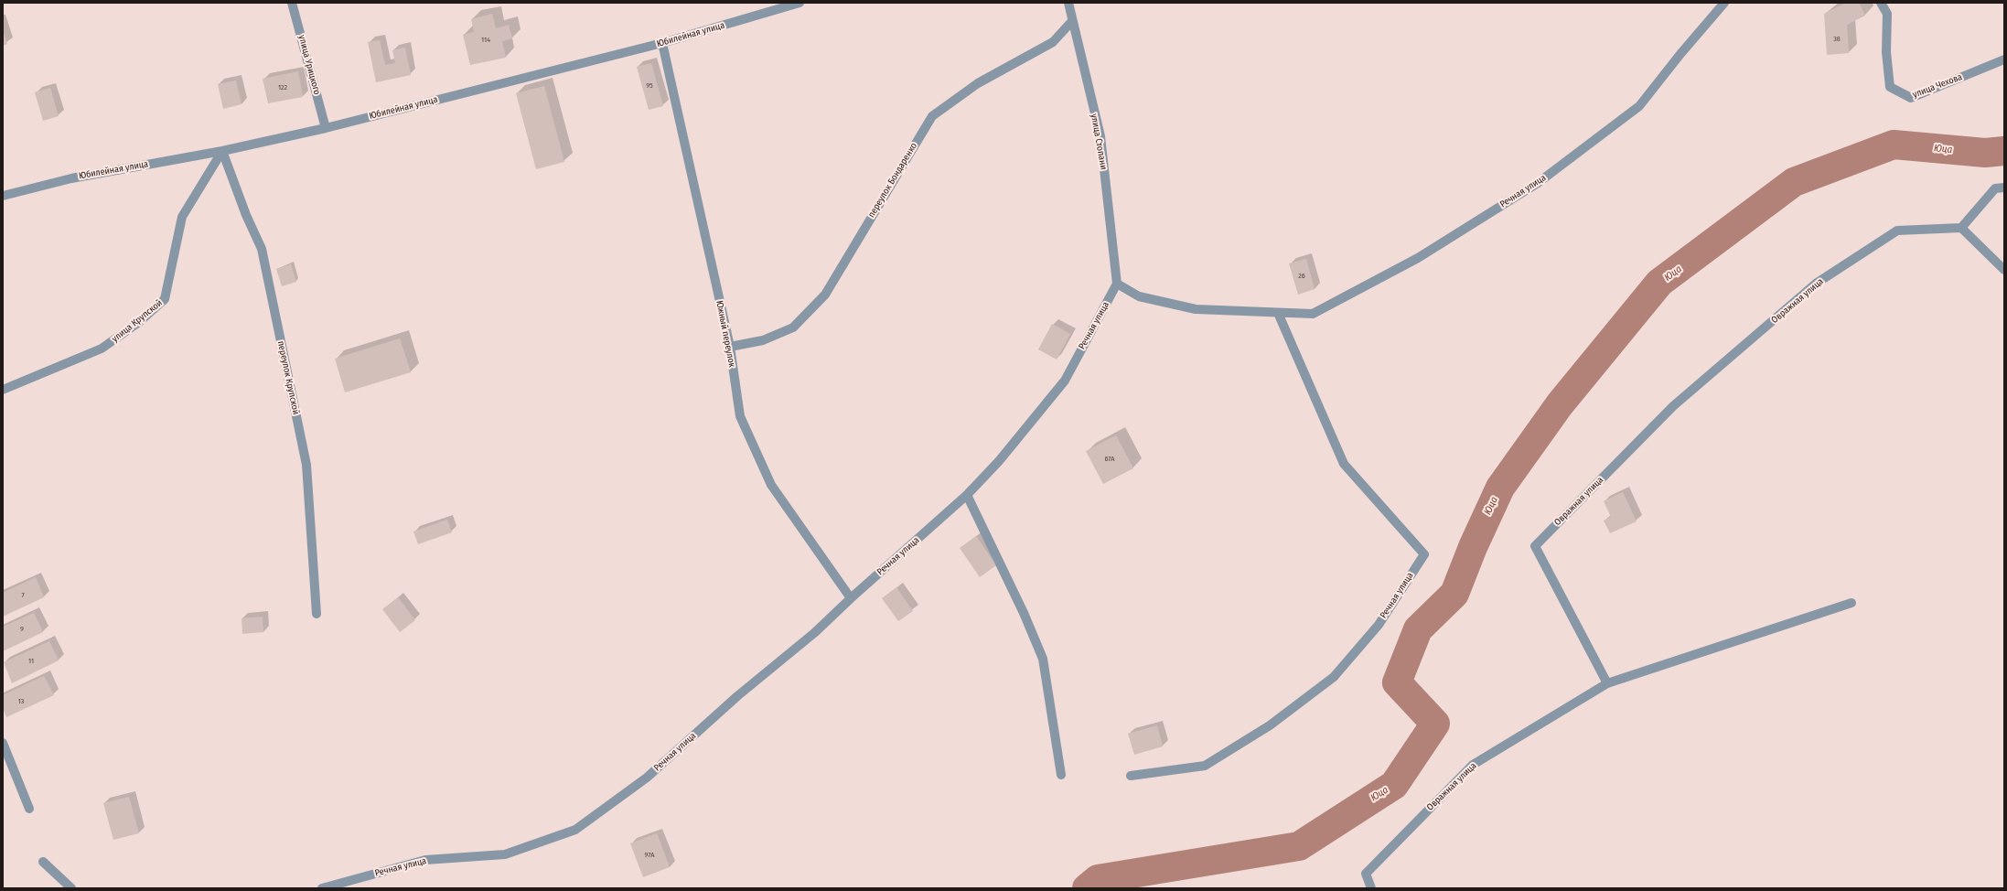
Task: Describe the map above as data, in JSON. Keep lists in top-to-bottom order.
{
  "streets": {
    "street": [
      "Юбилейная улица",
      "улица Урицкого",
      "улица Чехова",
      "улица Стопани",
      "переулок Бондаренко",
      "Речная улица",
      "Овражная улица",
      "улица Крупской",
      "Южный переулок",
      "переулок Крупской"
    ]
  },
  "crossings": [
    ["Юбилейная улица", "улица Урицкого"],
    ["Юбилейная улица", "улица Крупской"],
    ["Юбилейная улица", "Южный переулок"],
    ["Юбилейная улица", "переулок Крупской"],
    ["улица Стопани", "переулок Бондаренко"],
    ["улица Стопани", "Речная улица"],
    ["переулок Бондаренко", "Южный переулок"],
    ["Речная улица", "Южный переулок"],
    ["улица Крупской", "переулок Крупской"]
  ],
  "water": ["Юца"],
  "house_numbers": [
    "38",
    "114",
    "95",
    "122",
    "26",
    "67А",
    "7",
    "9",
    "11",
    "13",
    "97А"
  ]
}
